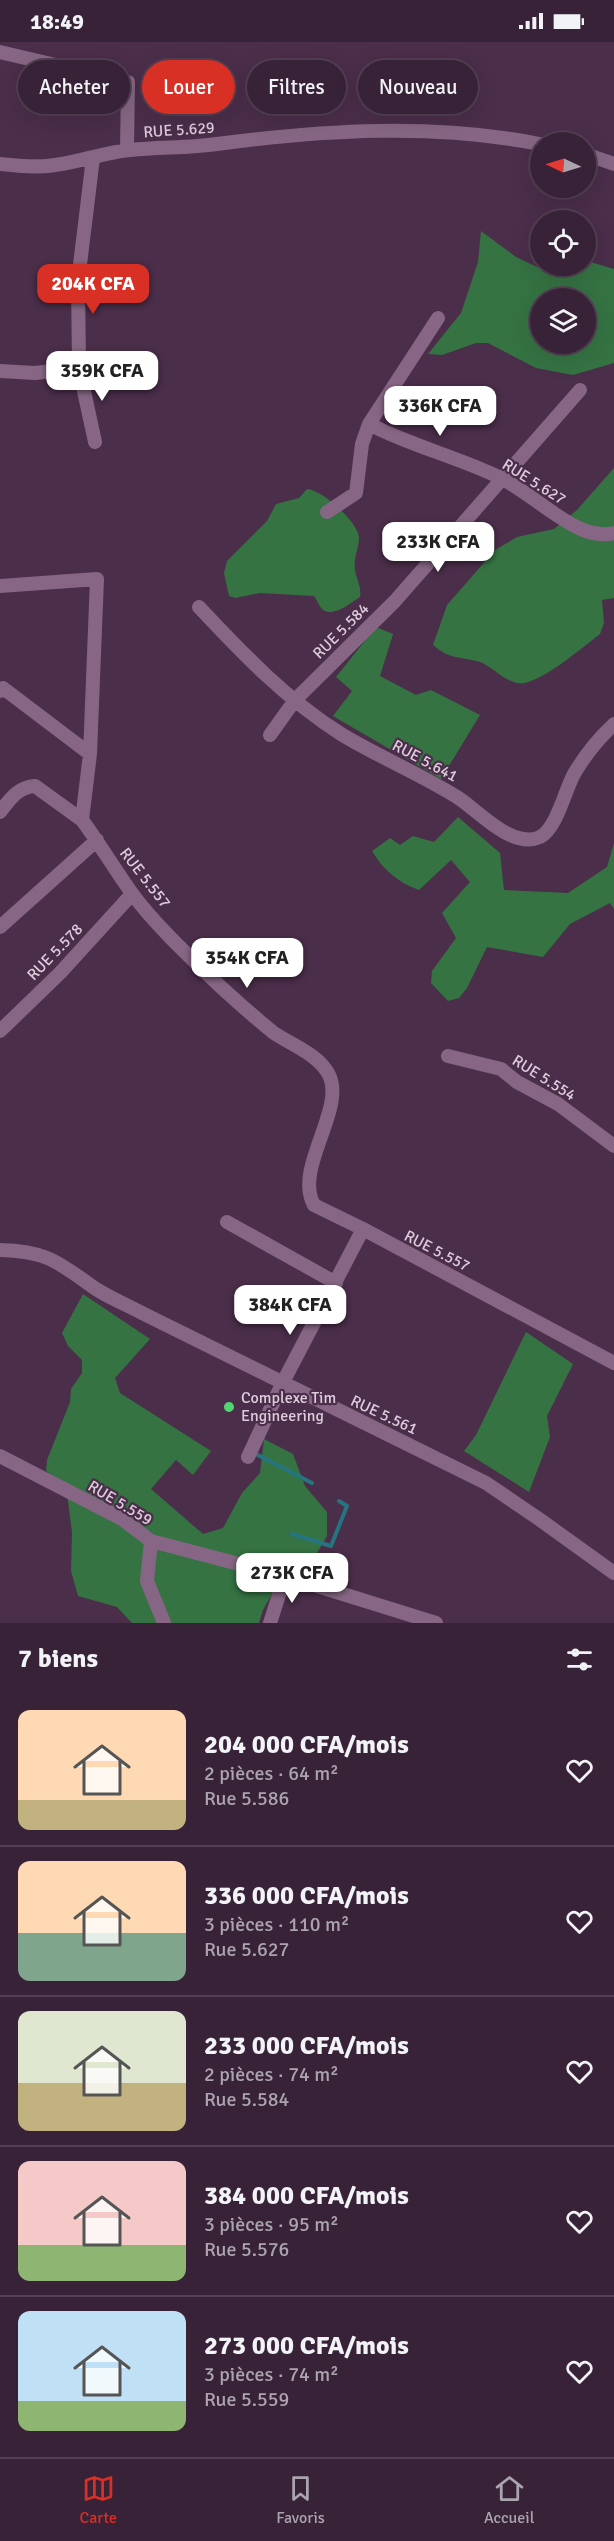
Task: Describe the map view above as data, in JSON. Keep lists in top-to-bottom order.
{
  "streets": {
    "street": [
      "RUE 5.629",
      "RUE 5.627",
      "RUE 5.584",
      "RUE 5.641",
      "RUE 5.557",
      "RUE 5.578",
      "RUE 5.554",
      "RUE 5.561",
      "RUE 5.559"
    ]
  },
  "crossings": [
    ["RUE 5.627", "RUE 5.584"],
    ["RUE 5.584", "RUE 5.641"],
    ["RUE 5.557", "RUE 5.578"]
  ],
  "places": ["Complexe Tim Engineering"],
  "north": "left",
  "page": {
    "status": "18:49",
    "chip": [
      "Acheter",
      "Louer",
      "Filtres",
      "Nouveau"
    ],
    "price": [
      "204K CFA",
      "359K CFA",
      "336K CFA",
      "233K CFA",
      "354K CFA",
      "384K CFA",
      "273K CFA"
    ],
    "heading": "7 biens",
    "list": [
      {
        "name": "204 000 CFA/mois",
        "note": "2 pièces · 64 m² · Rue 5.586"
      },
      {
        "name": "336 000 CFA/mois",
        "note": "3 pièces · 110 m² · Rue 5.627"
      },
      {
        "name": "233 000 CFA/mois",
        "note": "2 pièces · 74 m² · Rue 5.584"
      },
      {
        "name": "384 000 CFA/mois",
        "note": "3 pièces · 95 m² · Rue 5.576"
      },
      {
        "name": "273 000 CFA/mois",
        "note": "3 pièces · 74 m² · Rue 5.559"
      }
    ],
    "tabs": ["Carte", "Favoris", "Accueil"]
  }
}
